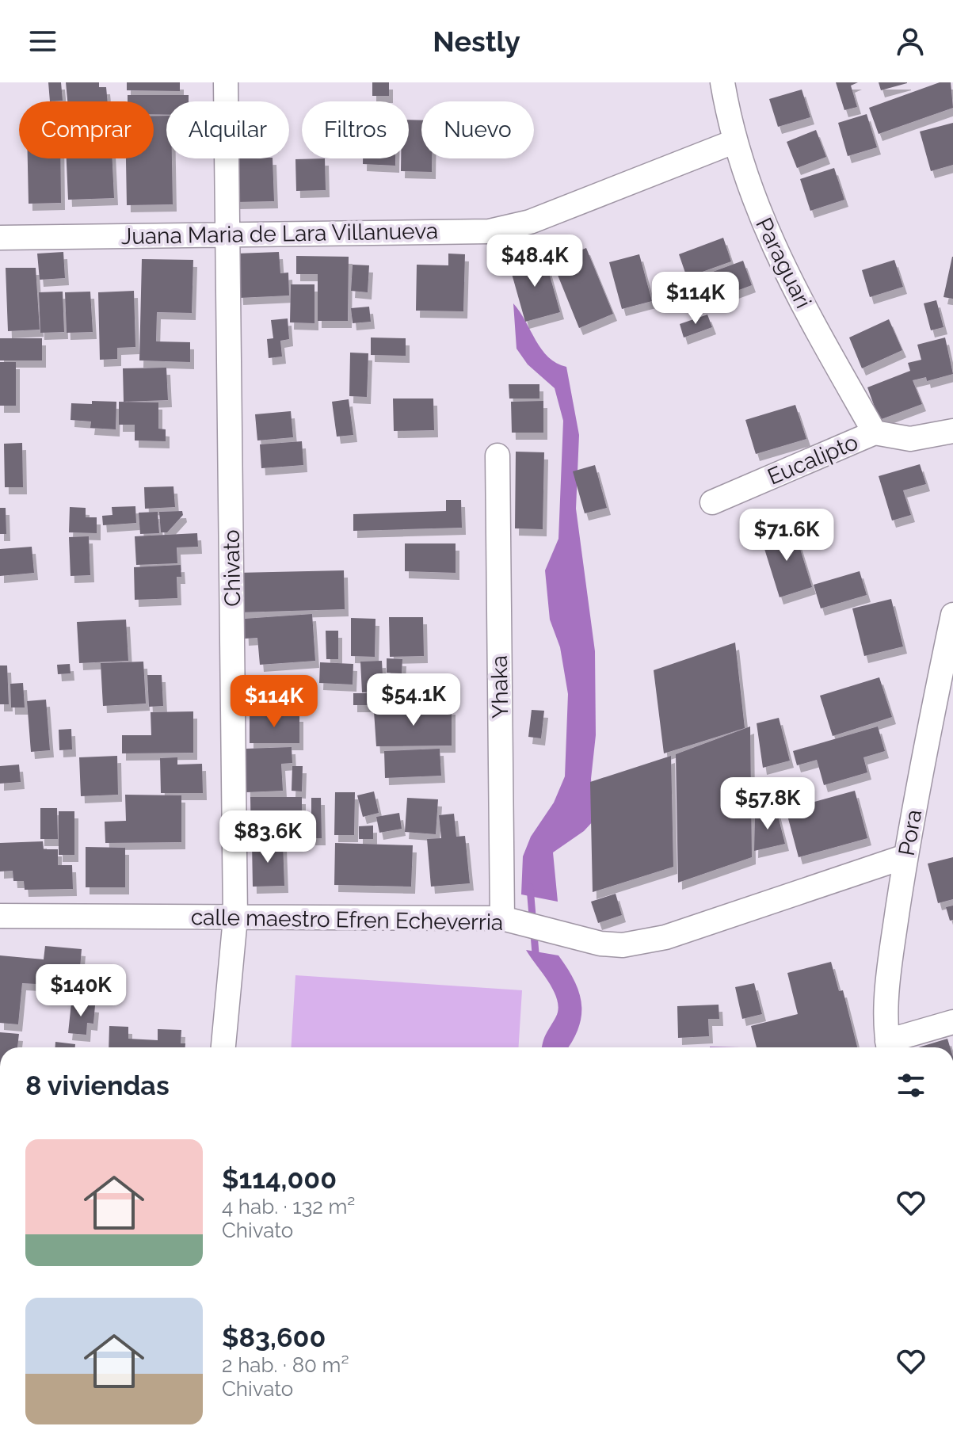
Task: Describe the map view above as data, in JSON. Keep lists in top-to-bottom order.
{
  "streets": {
    "street": [
      "Juana Maria de Lara Villanueva",
      "Paraguari",
      "Eucalipto",
      "Chivato",
      "Yhaka",
      "Pora",
      "calle maestro Efren Echeverria"
    ]
  },
  "crossings": [
    ["Juana Maria de Lara Villanueva", "Paraguari"],
    ["Juana Maria de Lara Villanueva", "Chivato"],
    ["Paraguari", "Eucalipto"],
    ["Chivato", "calle maestro Efren Echeverria"],
    ["Yhaka", "calle maestro Efren Echeverria"],
    ["Pora", "calle maestro Efren Echeverria"]
  ],
  "page": {
    "header": "Nestly",
    "chip": [
      "Comprar",
      "Alquilar",
      "Filtros",
      "Nuevo"
    ],
    "price": [
      "$48.4K",
      "$114K",
      "$71.6K",
      "$54.1K",
      "$114K",
      "$57.8K",
      "$83.6K",
      "$140K"
    ],
    "heading": "8 viviendas",
    "list": [
      {
        "name": "$114,000",
        "note": "4 hab. · 132 m² · Chivato"
      },
      {
        "name": "$83,600",
        "note": "2 hab. · 80 m² · Chivato"
      }
    ]
  }
}
